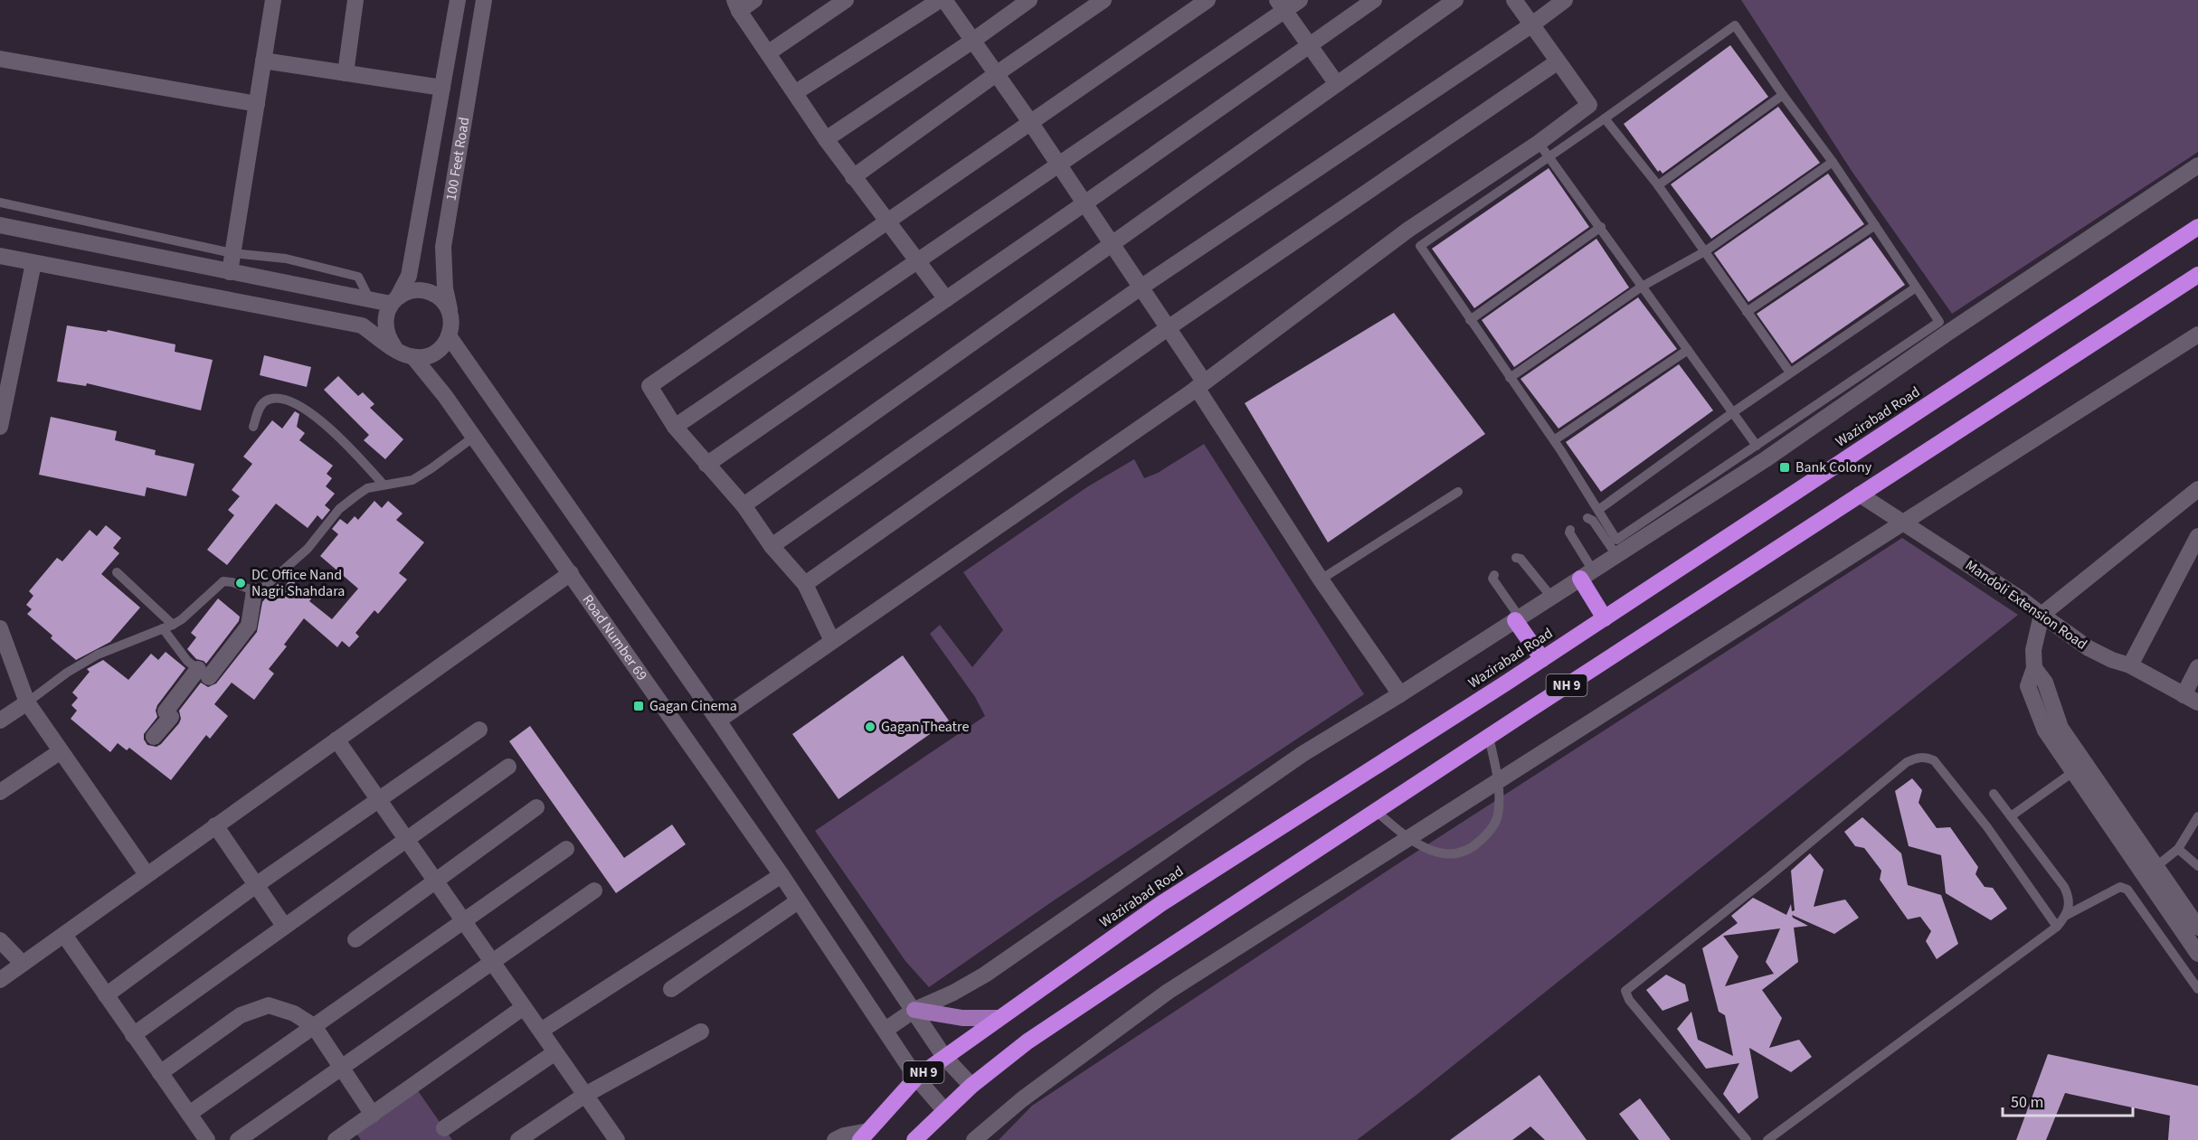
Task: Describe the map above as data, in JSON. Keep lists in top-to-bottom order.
{
  "streets": {
    "highway": ["Wazirabad Road", "NH 9"],
    "street": ["100 Feet Road", "Mandoli Extension Road", "Road Number 69"]
  },
  "crossings": [
    ["100 Feet Road", "Road Number 69"],
    ["Wazirabad Road", "Road Number 69"],
    ["Mandoli Extension Road", "NH 9"],
    ["Road Number 69", "NH 9"]
  ],
  "places": {
    "transit": ["Bank Colony", "Gagan Cinema"],
    "other": ["DC Office Nand Nagri Shahdara", "Gagan Theatre"]
  },
  "scale_bar": "50 m"
}
